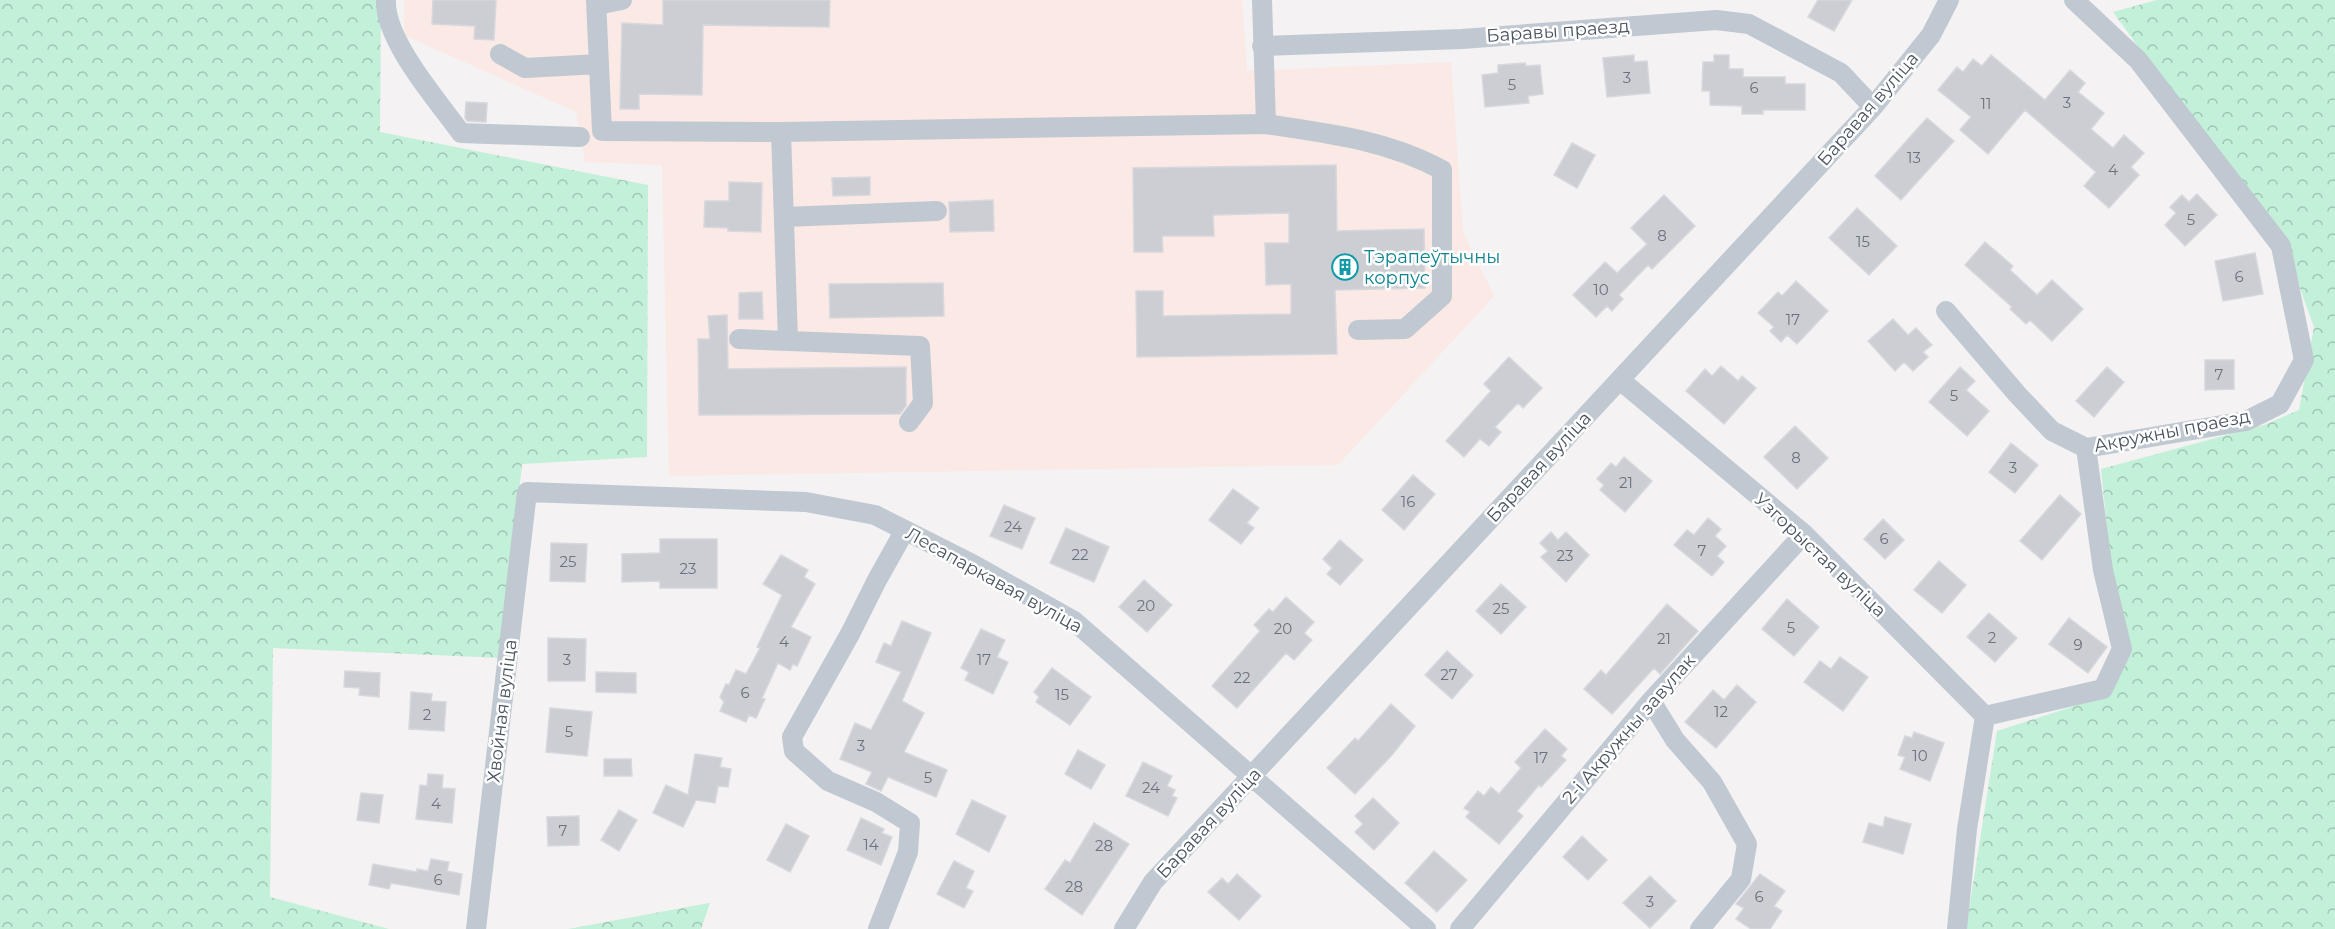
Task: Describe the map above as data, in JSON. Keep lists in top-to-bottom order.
{
  "streets": {
    "street": [
      "Баравы праезд",
      "Баравая вуліца",
      "Акружны праезд",
      "Узгорыстая вуліца",
      "Лесапаркавая вуліца",
      "Хвойная вуліца",
      "2-і Акружны завулак"
    ]
  },
  "crossings": [
    ["Баравы праезд", "Баравая вуліца"],
    ["Баравая вуліца", "Узгорыстая вуліца"],
    ["Баравая вуліца", "Лесапаркавая вуліца"],
    ["Акружны праезд", "Узгорыстая вуліца"],
    ["Узгорыстая вуліца", "2-і Акружны завулак"],
    ["Лесапаркавая вуліца", "Хвойная вуліца"]
  ],
  "places": {
    "building": ["Тэрапеўтычны корпус"]
  },
  "house_numbers": [
    "3",
    "5",
    "6",
    "3",
    "11",
    "13",
    "4",
    "5",
    "8",
    "15",
    "6",
    "10",
    "17",
    "7",
    "5",
    "8",
    "3",
    "21",
    "16",
    "24",
    "6",
    "7",
    "22",
    "23",
    "25",
    "23",
    "20",
    "25",
    "5",
    "20",
    "2",
    "21",
    "4",
    "9",
    "3",
    "17",
    "27",
    "22",
    "6",
    "15",
    "12",
    "2",
    "5",
    "3",
    "10",
    "17",
    "5",
    "24",
    "4",
    "7",
    "14",
    "28",
    "6",
    "28",
    "6",
    "3"
  ]
}
